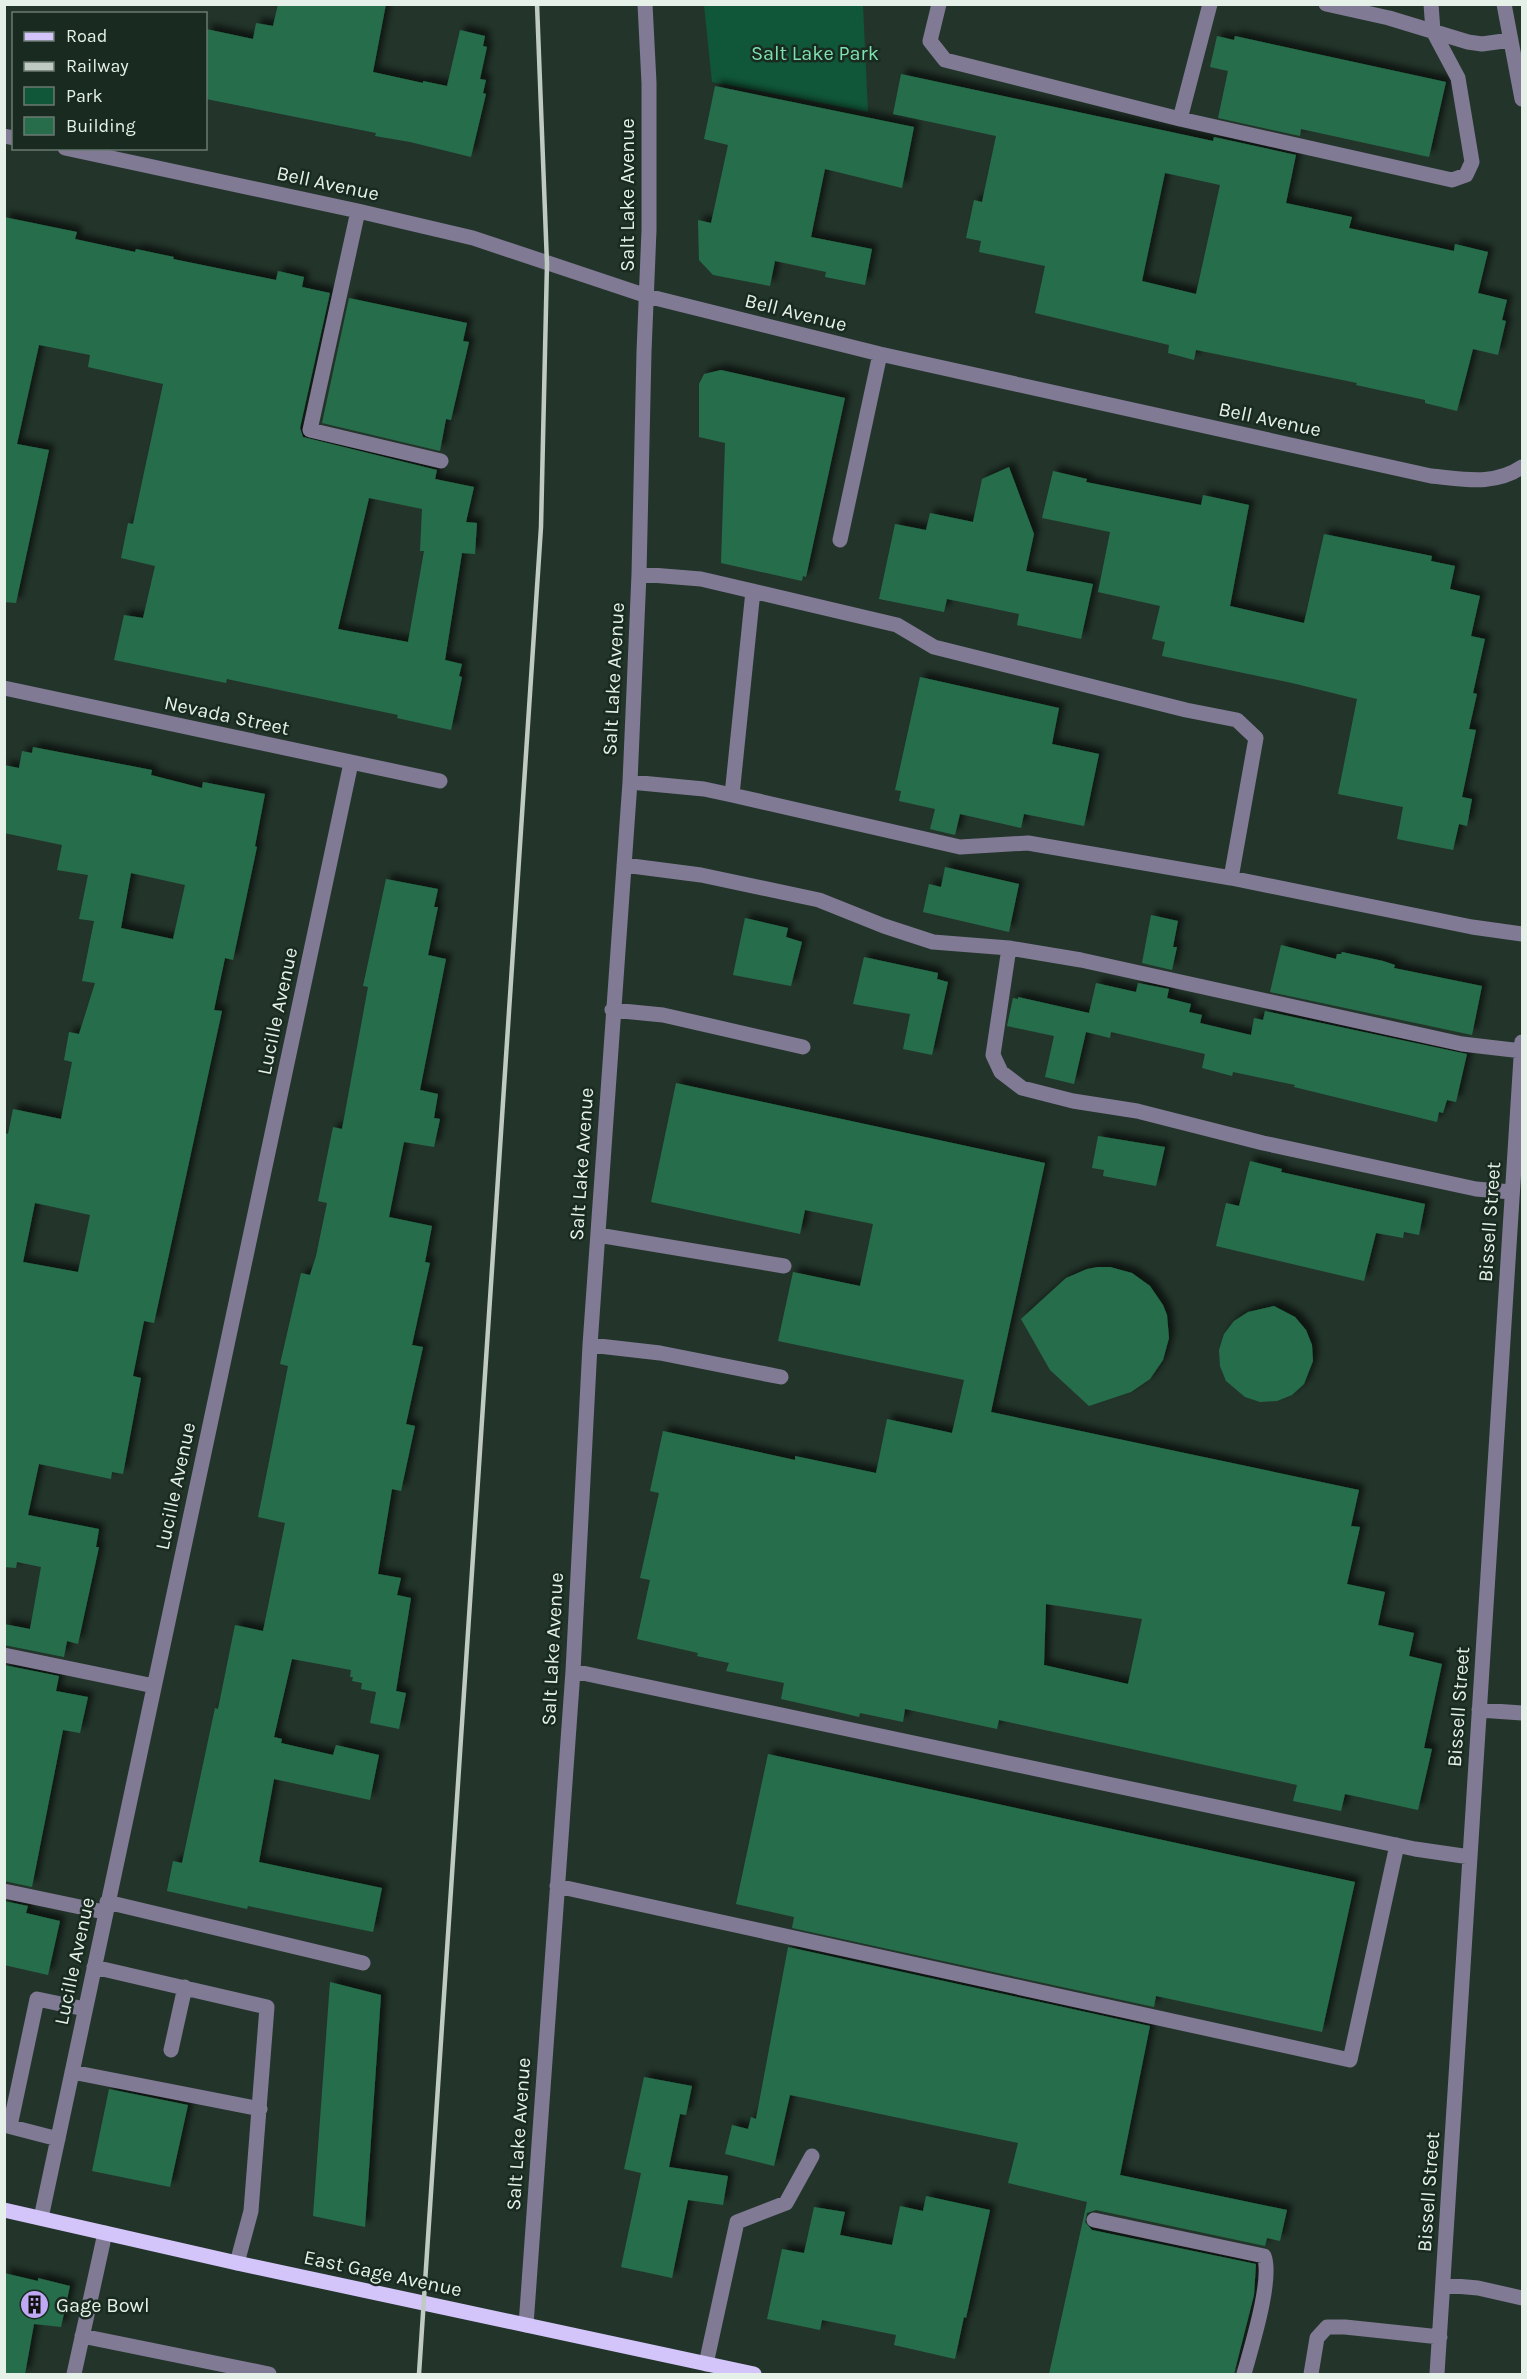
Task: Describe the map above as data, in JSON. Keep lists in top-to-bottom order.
{
  "streets": {
    "main road": ["East Gage Avenue"],
    "street": [
      "Bell Avenue",
      "Salt Lake Avenue",
      "Nevada Street",
      "Lucille Avenue",
      "Bissell Street"
    ]
  },
  "crossings": [
    ["Bell Avenue", "Salt Lake Avenue"],
    ["Salt Lake Avenue", "East Gage Avenue"],
    ["Nevada Street", "Lucille Avenue"],
    ["Lucille Avenue", "East Gage Avenue"]
  ],
  "parks": ["Salt Lake Park"],
  "places": {
    "building": ["Gage Bowl"]
  },
  "legend": [
    "Road",
    "Railway",
    "Park",
    "Building"
  ]
}
